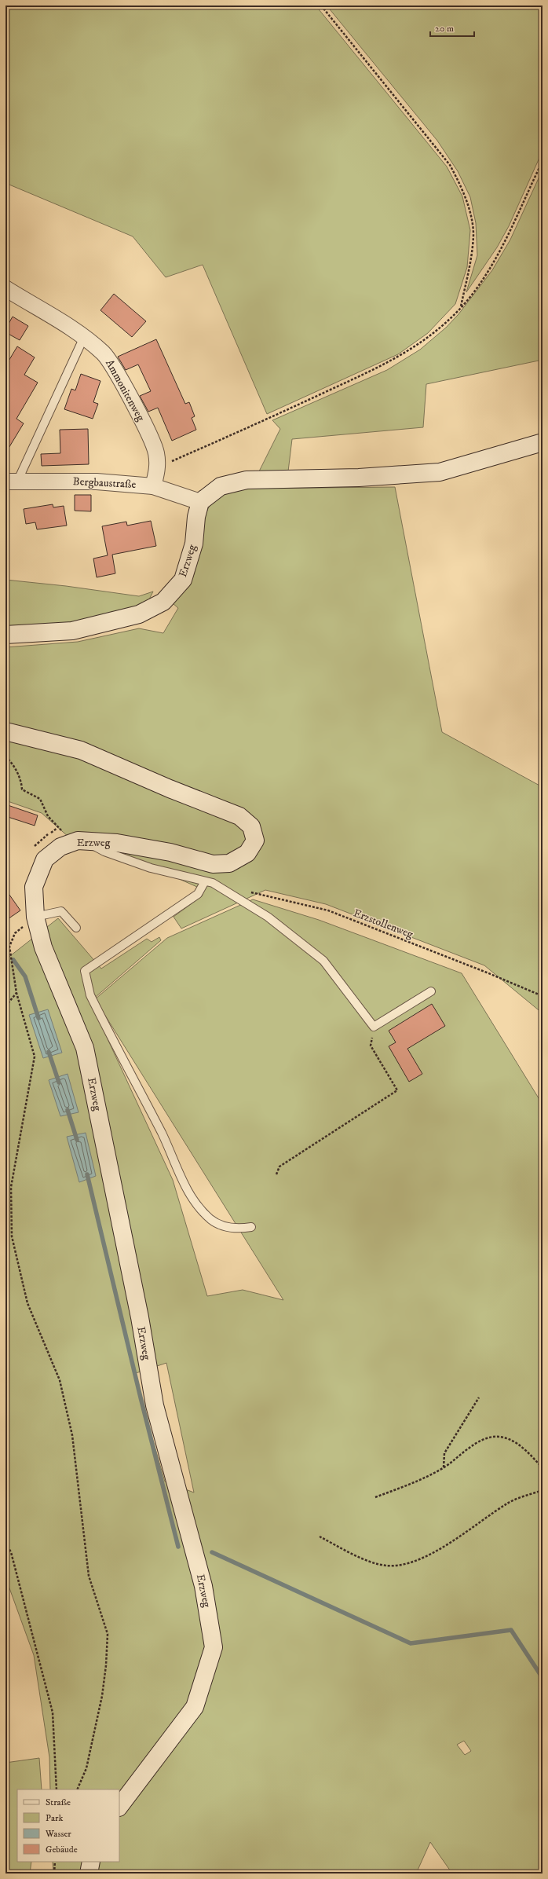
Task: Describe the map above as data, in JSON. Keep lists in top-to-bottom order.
{
  "streets": {
    "street": ["Ammonitenweg", "Bergbaustraße", "Erzweg"],
    "path": ["Erzstollenweg"]
  },
  "crossings": [
    ["Ammonitenweg", "Bergbaustraße"],
    ["Bergbaustraße", "Erzweg"]
  ],
  "legend": [
    "Straße",
    "Park",
    "Wasser",
    "Gebäude"
  ],
  "scale_bar": "20 m"
}
